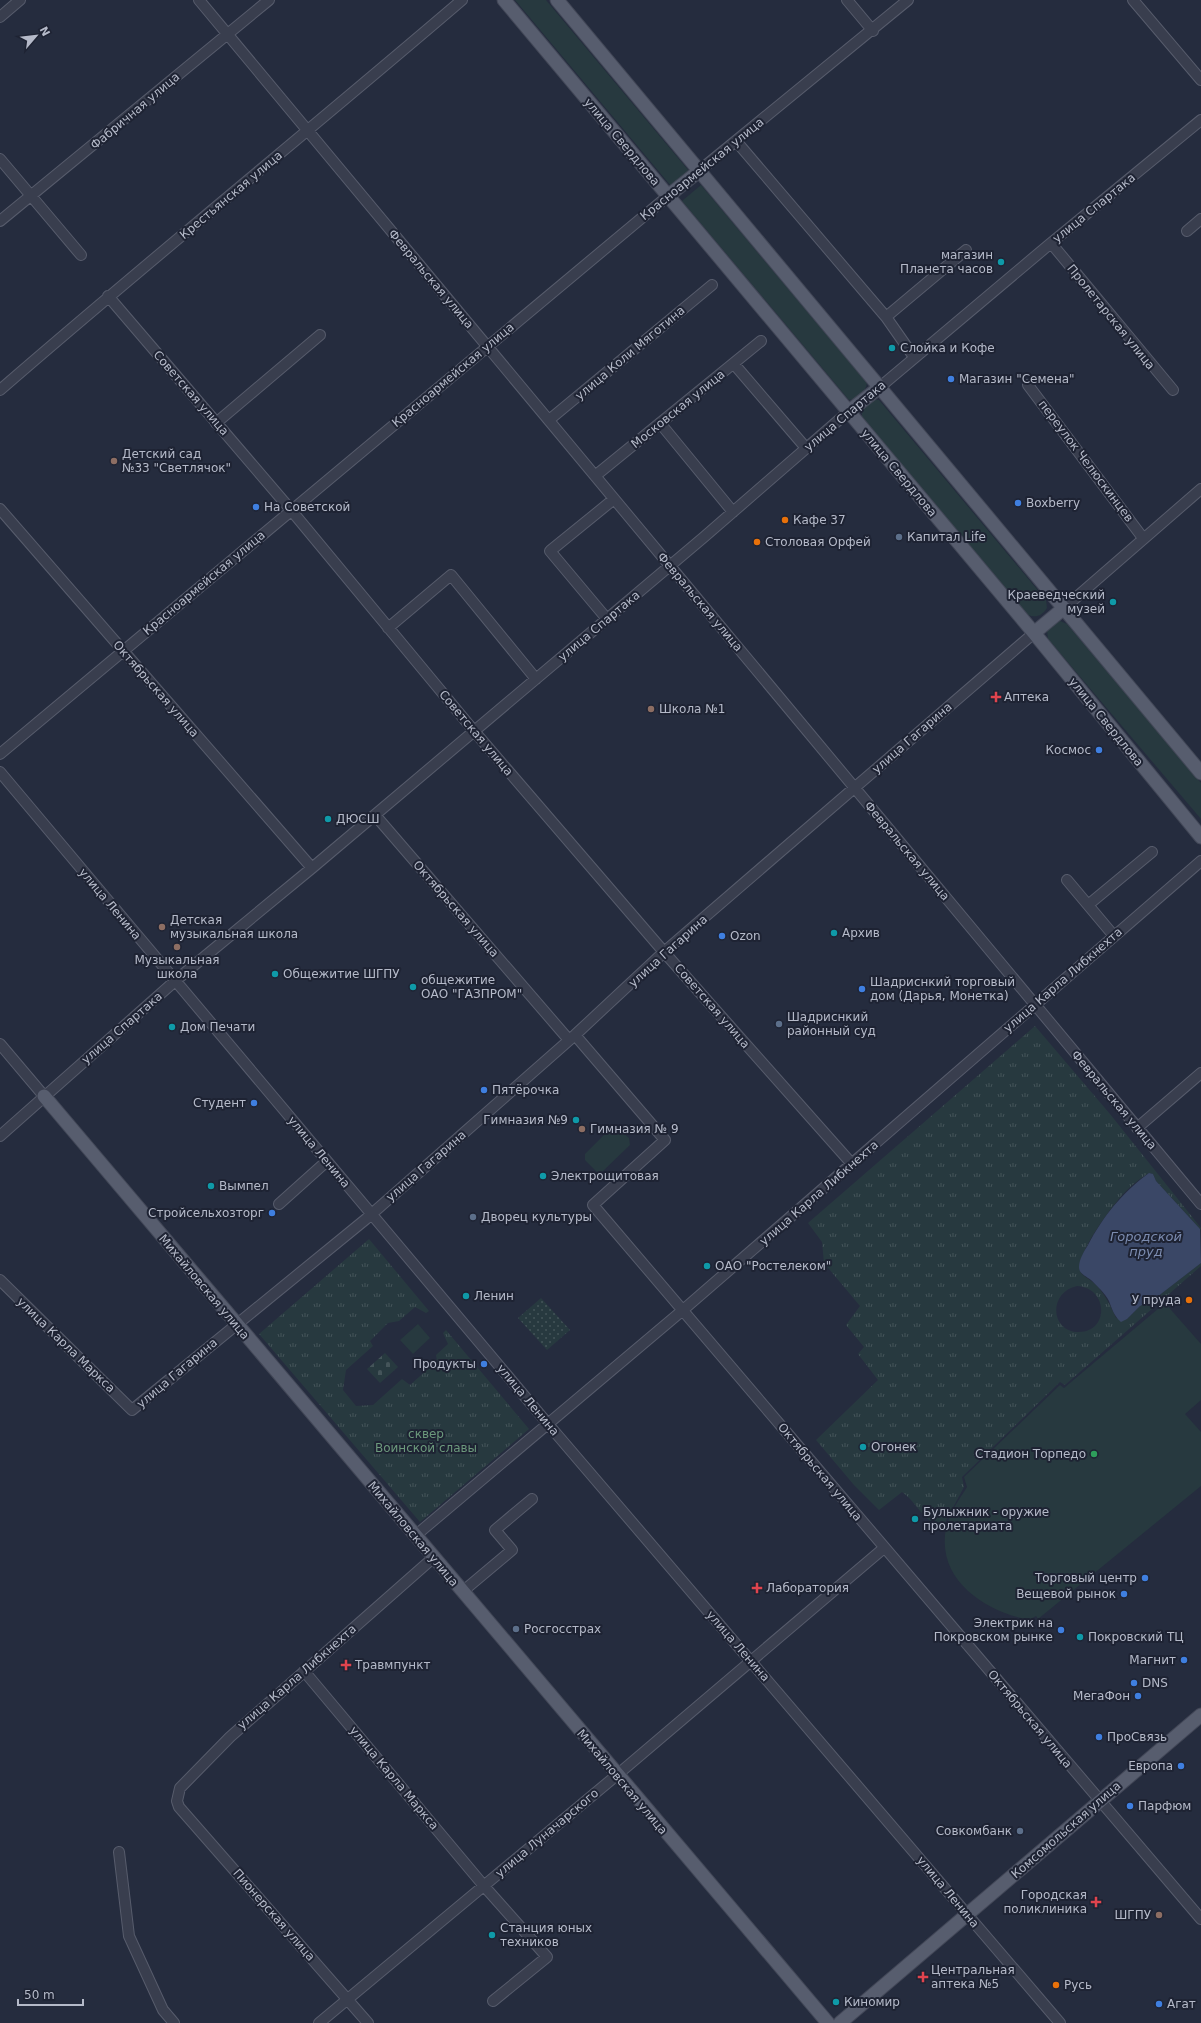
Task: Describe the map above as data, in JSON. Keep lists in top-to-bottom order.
{
  "streets": {
    "main road": [
      "улица Свердлова",
      "Красноармейская улица",
      "улица Спартака",
      "улица Гагарина",
      "Михайловская улица",
      "Комсомольская улица"
    ],
    "street": [
      "Фабричная улица",
      "Крестьянская улица",
      "Февральская улица",
      "Пролетарская улица",
      "улица Коли Мяготина",
      "Советская улица",
      "Московская улица",
      "переулок Челюскинцев",
      "Октябрьская улица",
      "улица Ленина",
      "улица Карла Либкнехта",
      "улица Карла Маркса",
      "улица Луначарского",
      "Пионерская улица"
    ]
  },
  "crossings": [
    ["Фабричная улица", "Февральская улица"],
    ["улица Свердлова", "Красноармейская улица"],
    ["улица Свердлова", "улица Спартака"],
    ["улица Свердлова", "улица Гагарина"],
    ["Красноармейская улица", "Февральская улица"],
    ["Красноармейская улица", "Советская улица"],
    ["Красноармейская улица", "Октябрьская улица"],
    ["Крестьянская улица", "Февральская улица"],
    ["Крестьянская улица", "Советская улица"],
    ["улица Спартака", "Февральская улица"],
    ["улица Спартака", "Пролетарская улица"],
    ["улица Спартака", "Советская улица"],
    ["улица Спартака", "Октябрьская улица"],
    ["улица Спартака", "улица Ленина"],
    ["улица Спартака", "Михайловская улица"],
    ["Февральская улица", "улица Коли Мяготина"],
    ["Февральская улица", "Московская улица"],
    ["Февральская улица", "улица Гагарина"],
    ["Февральская улица", "улица Карла Либкнехта"],
    ["Советская улица", "улица Гагарина"],
    ["Советская улица", "улица Карла Либкнехта"],
    ["переулок Челюскинцев", "улица Гагарина"],
    ["Октябрьская улица", "улица Гагарина"],
    ["Октябрьская улица", "улица Карла Либкнехта"],
    ["Октябрьская улица", "Комсомольская улица"],
    ["Октябрьская улица", "улица Луначарского"],
    ["улица Гагарина", "улица Ленина"],
    ["улица Гагарина", "Михайловская улица"],
    ["улица Гагарина", "улица Карла Маркса"],
    ["улица Ленина", "улица Карла Либкнехта"],
    ["улица Ленина", "Комсомольская улица"],
    ["улица Ленина", "улица Луначарского"],
    ["улица Карла Либкнехта", "Михайловская улица"],
    ["улица Карла Либкнехта", "улица Карла Маркса"],
    ["улица Карла Либкнехта", "Пионерская улица"],
    ["Михайловская улица", "улица Луначарского"],
    ["улица Карла Маркса", "улица Луначарского"],
    ["улица Луначарского", "Пионерская улица"]
  ],
  "water": ["Городской пруд"],
  "parks": ["сквер Воинской славы"],
  "places": {
    "other": [
      "магазин Планета часов",
      "Слойка и Кофе",
      "Магазин \"Семена\"",
      "Детский сад №33 \"Светлячок\"",
      "Boxberry",
      "На Советской",
      "Кафе 37",
      "Капитал Life",
      "Столовая Орфей",
      "Краеведческий музей",
      "Школа №1",
      "Космос",
      "ДЮСШ",
      "Детская музыкальная школа",
      "Архив",
      "Ozon",
      "Музыкальная школа",
      "Общежитие ШГПУ",
      "общежитие ОАО \"ГАЗПРОМ\"",
      "Шадриснкий торговый дом (Дарья, Монетка)",
      "Шадриснкий районный суд",
      "Дом Печати",
      "Пятёрочка",
      "Студент",
      "Гимназия №9",
      "Гимназия № 9",
      "Электрощитовая",
      "Вымпел",
      "Стройсельхозторг",
      "Дворец культуры",
      "ОАО \"Ростелеком\"",
      "Ленин",
      "У пруда",
      "Продукты",
      "Огонек",
      "Стадион Торпедо",
      "Булыжник - оружие пролетариата",
      "Торговый центр",
      "Вещевой рынок",
      "Росгосстрах",
      "Электрик на Покровском рынке",
      "Покровский ТЦ",
      "Магнит",
      "DNS",
      "МегаФон",
      "ПроСвязь",
      "Европа",
      "Парфюм",
      "Совкомбанк",
      "ШГПУ",
      "Станция юных техников",
      "Русь",
      "Киномир",
      "Агат"
    ],
    "health": [
      "Аптека",
      "Лаборатория",
      "Травмпункт",
      "Городская поликлиника",
      "Центральная аптека №5"
    ]
  },
  "scale_bar": "50 m",
  "north": "top right"
}
